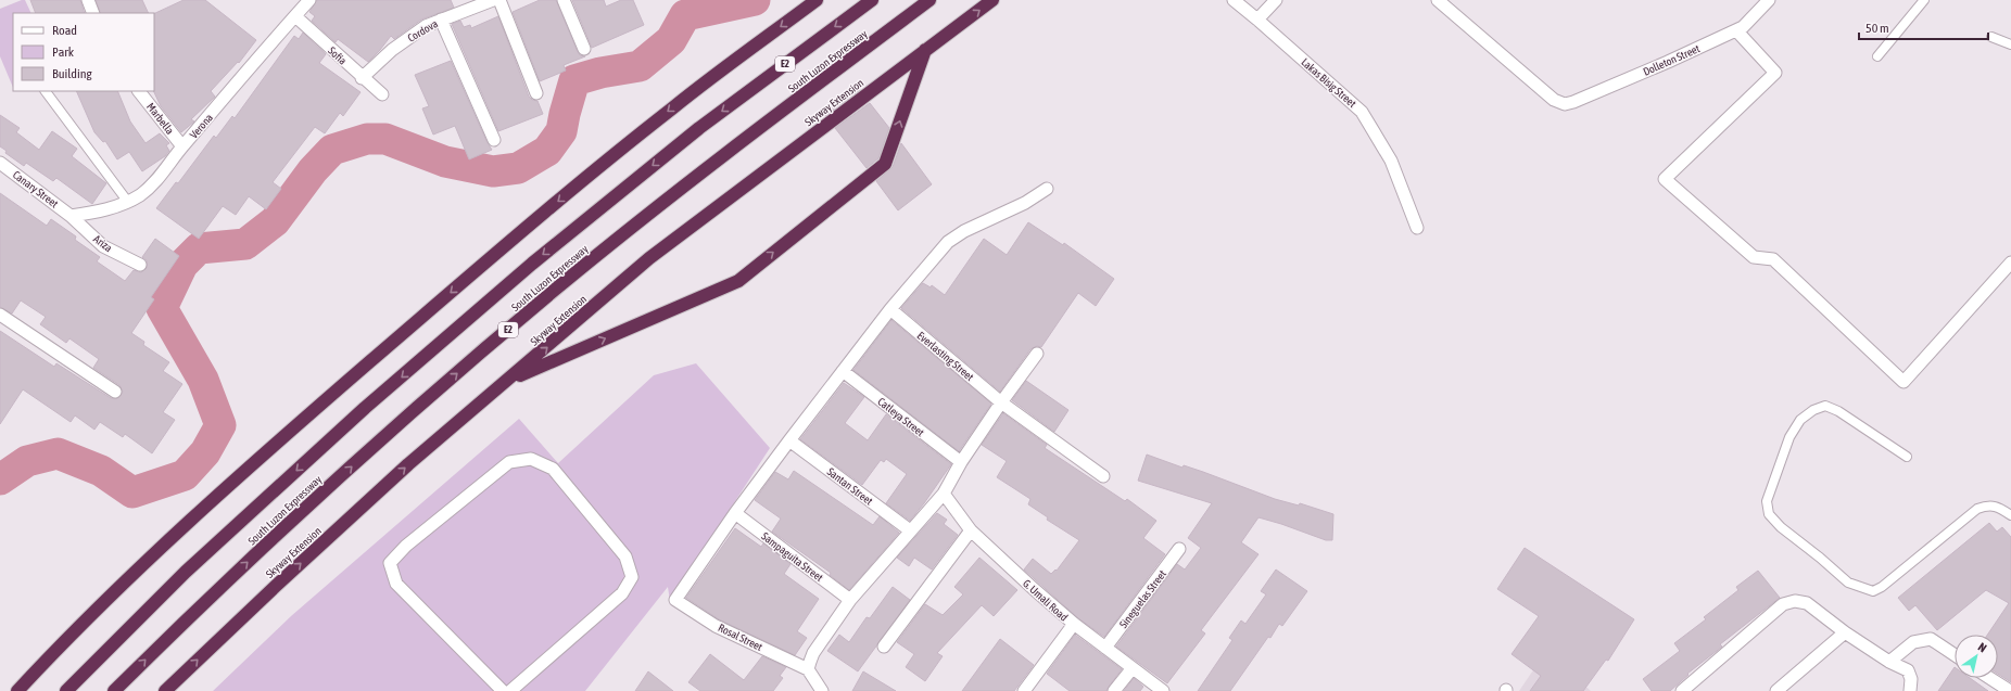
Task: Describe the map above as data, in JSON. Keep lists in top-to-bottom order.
{
  "streets": {
    "highway": ["South Luzon Expressway", "E2", "Skyway Extension"],
    "street": [
      "Cordova",
      "Sofia",
      "Dolleton Street",
      "Lakas Bisig Street",
      "Marbella",
      "Verona",
      "Canary Street",
      "Ariza",
      "Everlasting Street",
      "Catleya Street",
      "Santan Street",
      "Sampaguita Street",
      "Sineguelas Street",
      "G. Umali Road",
      "Rosal Street"
    ]
  },
  "crossings": [
    ["Cordova", "Sofia"],
    ["Sofia", "Verona"],
    ["Marbella", "Verona"],
    ["Verona", "Canary Street"],
    ["Verona", "Ariza"],
    ["Canary Street", "Ariza"],
    ["Sampaguita Street", "Rosal Street"],
    ["Sineguelas Street", "G. Umali Road"]
  ],
  "legend": ["Road", "Park", "Building"],
  "scale_bar": "50 m",
  "north": "top right"
}
